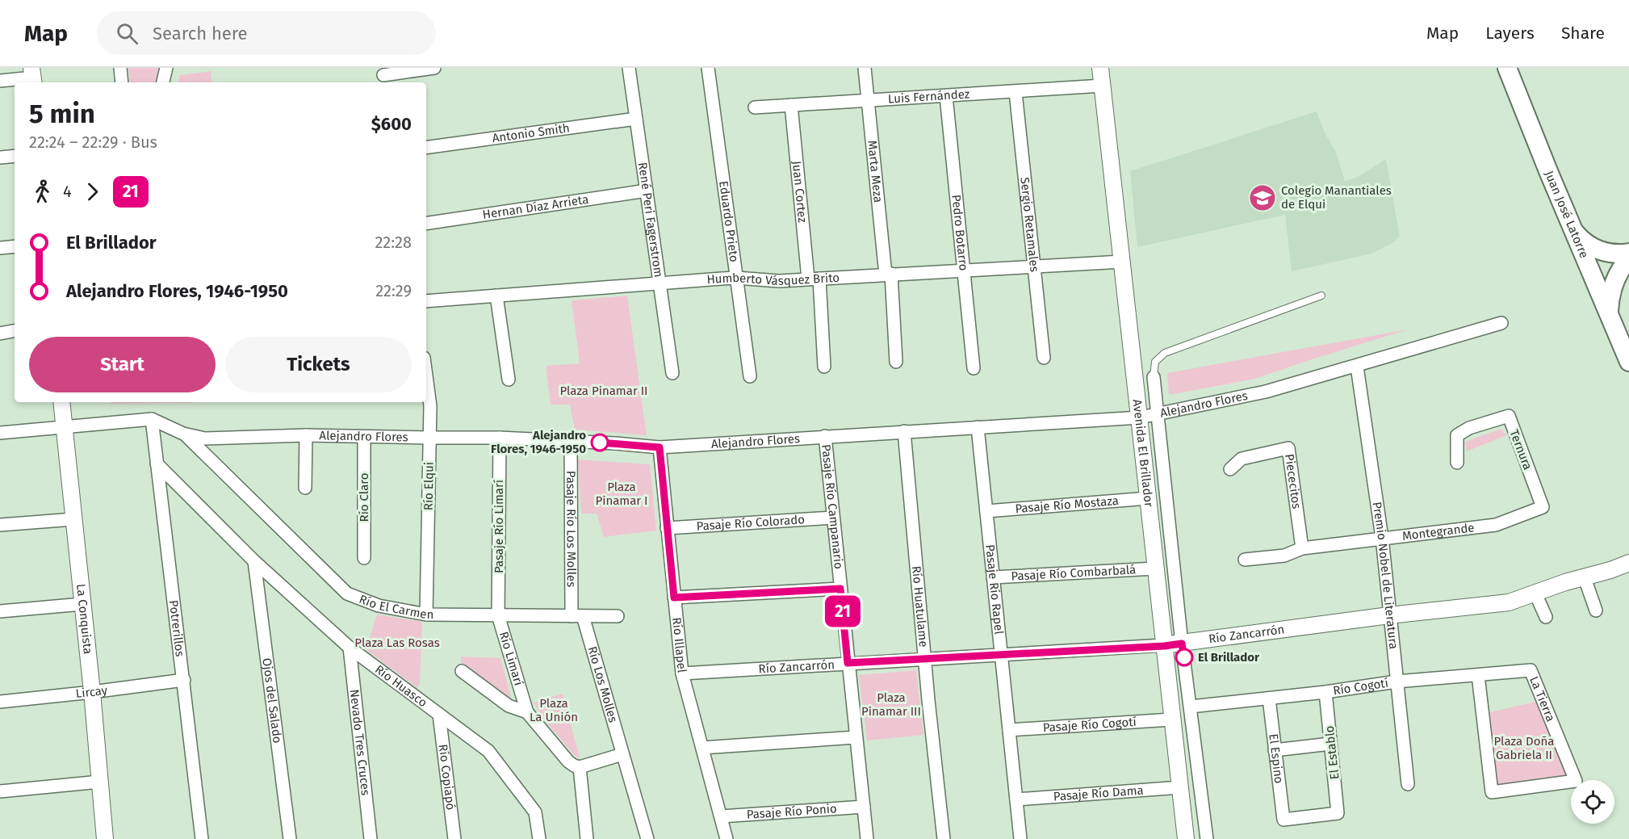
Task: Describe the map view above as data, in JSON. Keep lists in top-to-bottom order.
{
  "streets": {
    "main road": ["Juan José Latorre"],
    "street": [
      "Luis Fernández",
      "Antonio Smith",
      "Marta Meza",
      "Juan Cortez",
      "Hernan Díaz Arrieta",
      "René Peri Fagerstrom",
      "Eduardo Prieto",
      "Sergio Retamales",
      "Pedro Botarro",
      "Humberto Vásquez Brito",
      "Alejandro Flores",
      "Ternura",
      "Avenida El Brillador",
      "Piececitos",
      "Río Elqui",
      "Río Claro",
      "Pasaje Río Mostaza",
      "Pasaje Río Campanario",
      "Pasaje Río Colorado",
      "Pasaje Río Limarí",
      "Pasaje Río Los Molles",
      "Montegrande",
      "Pasaje Río Combarbalá",
      "Premio Nobel de Literatura",
      "Pasaje Río Rapel",
      "Río El Carmen",
      "Río Huatulame",
      "La Conquista",
      "Potrerillos",
      "Río Zancarrón",
      "Río Illapel",
      "Río Limarí",
      "Río Los Molles",
      "Río Huasco",
      "Río Cogotí",
      "Lircay",
      "La Tierra",
      "Ojos del Salado",
      "Pasaje Río Cogotí",
      "Nevado Tres Cruces",
      "El Establo",
      "El Espino",
      "Río Copiapó",
      "Pasaje Río Dama",
      "Pasaje Río Ponio"
    ]
  },
  "crossings": [
    ["Luis Fernández", "Marta Meza"],
    ["Luis Fernández", "Juan Cortez"],
    ["Luis Fernández", "Sergio Retamales"],
    ["Luis Fernández", "Pedro Botarro"],
    ["Luis Fernández", "Avenida El Brillador"],
    ["Antonio Smith", "René Peri Fagerstrom"],
    ["Marta Meza", "Humberto Vásquez Brito"],
    ["Juan Cortez", "Humberto Vásquez Brito"],
    ["Hernan Díaz Arrieta", "René Peri Fagerstrom"],
    ["René Peri Fagerstrom", "Humberto Vásquez Brito"],
    ["Eduardo Prieto", "Humberto Vásquez Brito"],
    ["Sergio Retamales", "Humberto Vásquez Brito"],
    ["Pedro Botarro", "Humberto Vásquez Brito"],
    ["Humberto Vásquez Brito", "Avenida El Brillador"],
    ["Alejandro Flores", "Avenida El Brillador"],
    ["Alejandro Flores", "Río Elqui"],
    ["Alejandro Flores", "Río Claro"],
    ["Alejandro Flores", "Pasaje Río Campanario"],
    ["Alejandro Flores", "Pasaje Río Limarí"],
    ["Alejandro Flores", "Pasaje Río Los Molles"],
    ["Alejandro Flores", "Premio Nobel de Literatura"],
    ["Alejandro Flores", "Pasaje Río Rapel"],
    ["Alejandro Flores", "Río El Carmen"],
    ["Alejandro Flores", "Río Huatulame"],
    ["Alejandro Flores", "La Conquista"],
    ["Alejandro Flores", "Potrerillos"],
    ["Alejandro Flores", "Río Illapel"],
    ["Ternura", "Montegrande"],
    ["Avenida El Brillador", "Pasaje Río Mostaza"],
    ["Avenida El Brillador", "Pasaje Río Combarbalá"],
    ["Avenida El Brillador", "Río Zancarrón"],
    ["Avenida El Brillador", "Río Cogotí"],
    ["Avenida El Brillador", "Pasaje Río Cogotí"],
    ["Avenida El Brillador", "Pasaje Río Dama"],
    ["Piececitos", "Montegrande"],
    ["Río Elqui", "Río El Carmen"],
    ["Pasaje Río Mostaza", "Pasaje Río Rapel"],
    ["Pasaje Río Campanario", "Pasaje Río Colorado"],
    ["Pasaje Río Campanario", "Río Zancarrón"],
    ["Pasaje Río Campanario", "Pasaje Río Ponio"],
    ["Pasaje Río Colorado", "Río Illapel"],
    ["Pasaje Río Limarí", "Río El Carmen"],
    ["Pasaje Río Limarí", "Río Limarí"],
    ["Pasaje Río Los Molles", "Río El Carmen"],
    ["Pasaje Río Los Molles", "Río Los Molles"],
    ["Montegrande", "Premio Nobel de Literatura"],
    ["Pasaje Río Combarbalá", "Pasaje Río Rapel"],
    ["Premio Nobel de Literatura", "Río Zancarrón"],
    ["Premio Nobel de Literatura", "Río Cogotí"],
    ["Pasaje Río Rapel", "Río Zancarrón"],
    ["Pasaje Río Rapel", "Pasaje Río Cogotí"],
    ["Pasaje Río Rapel", "Pasaje Río Dama"],
    ["Río El Carmen", "Río Limarí"],
    ["Río El Carmen", "Río Los Molles"],
    ["Río Huatulame", "Río Zancarrón"],
    ["La Conquista", "Lircay"],
    ["Potrerillos", "Río Huasco"],
    ["Potrerillos", "Lircay"],
    ["Río Zancarrón", "Río Illapel"],
    ["Río Illapel", "Pasaje Río Ponio"],
    ["Río Huasco", "Ojos del Salado"],
    ["Río Huasco", "Nevado Tres Cruces"],
    ["Río Huasco", "Río Copiapó"],
    ["Río Cogotí", "La Tierra"],
    ["Río Cogotí", "El Establo"],
    ["Río Cogotí", "El Espino"],
    ["El Establo", "El Espino"]
  ],
  "parks": [
    "Plaza Pinamar II",
    "Plaza Pinamar I",
    "Plaza Las Rosas",
    "Plaza Pinamar III",
    "Plaza La Unión",
    "Plaza Doña Gabriela II"
  ],
  "places": {
    "school or university": ["Colegio Manantiales de Elqui"],
    "other": ["Alejandro Flores, 1946-1950", "El Brillador"]
  },
  "lines": ["bus line 21"],
  "page": {
    "header": "Map",
    "search": "Search here",
    "nav": ["Map", "Layers", "Share"],
    "on_map": "21",
    "heading": ["5 min", "22:24 – 22:29 · Bus", "$600"],
    "legs": ["4", "21"],
    "list": [
      {
        "name": "El Brillador",
        "value": "22:28"
      },
      {
        "name": "Alejandro Flores, 1946-1950",
        "value": "22:29"
      }
    ],
    "buttons": ["Start", "Tickets"]
  }
}
